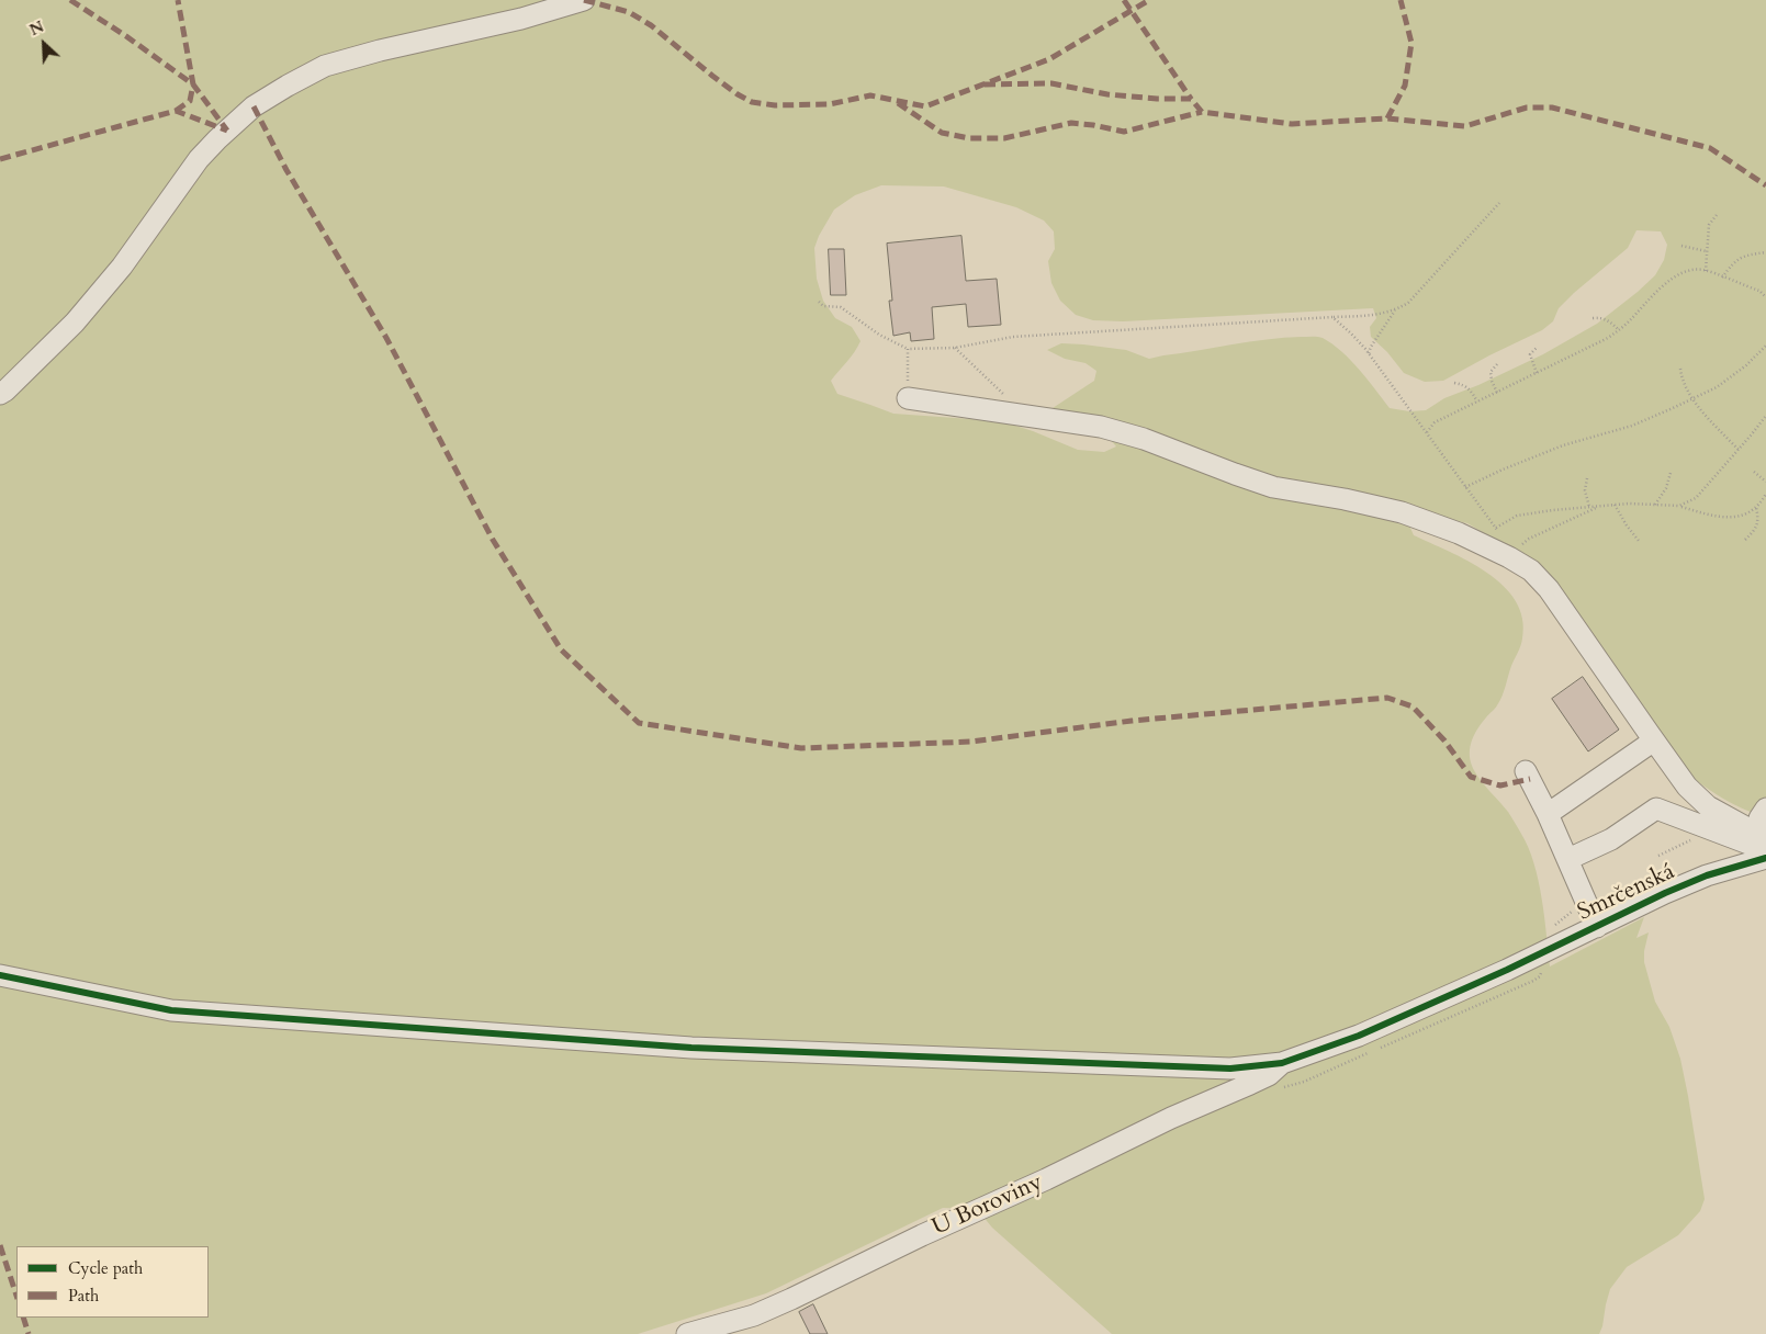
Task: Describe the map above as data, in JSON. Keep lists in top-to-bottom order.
{
  "streets": {
    "street": ["Smrčenská", "U Boroviny"]
  },
  "crossings": [
    ["Smrčenská", "U Boroviny"]
  ],
  "legend": ["Cycle path", "Path"],
  "north": "top left"
}
